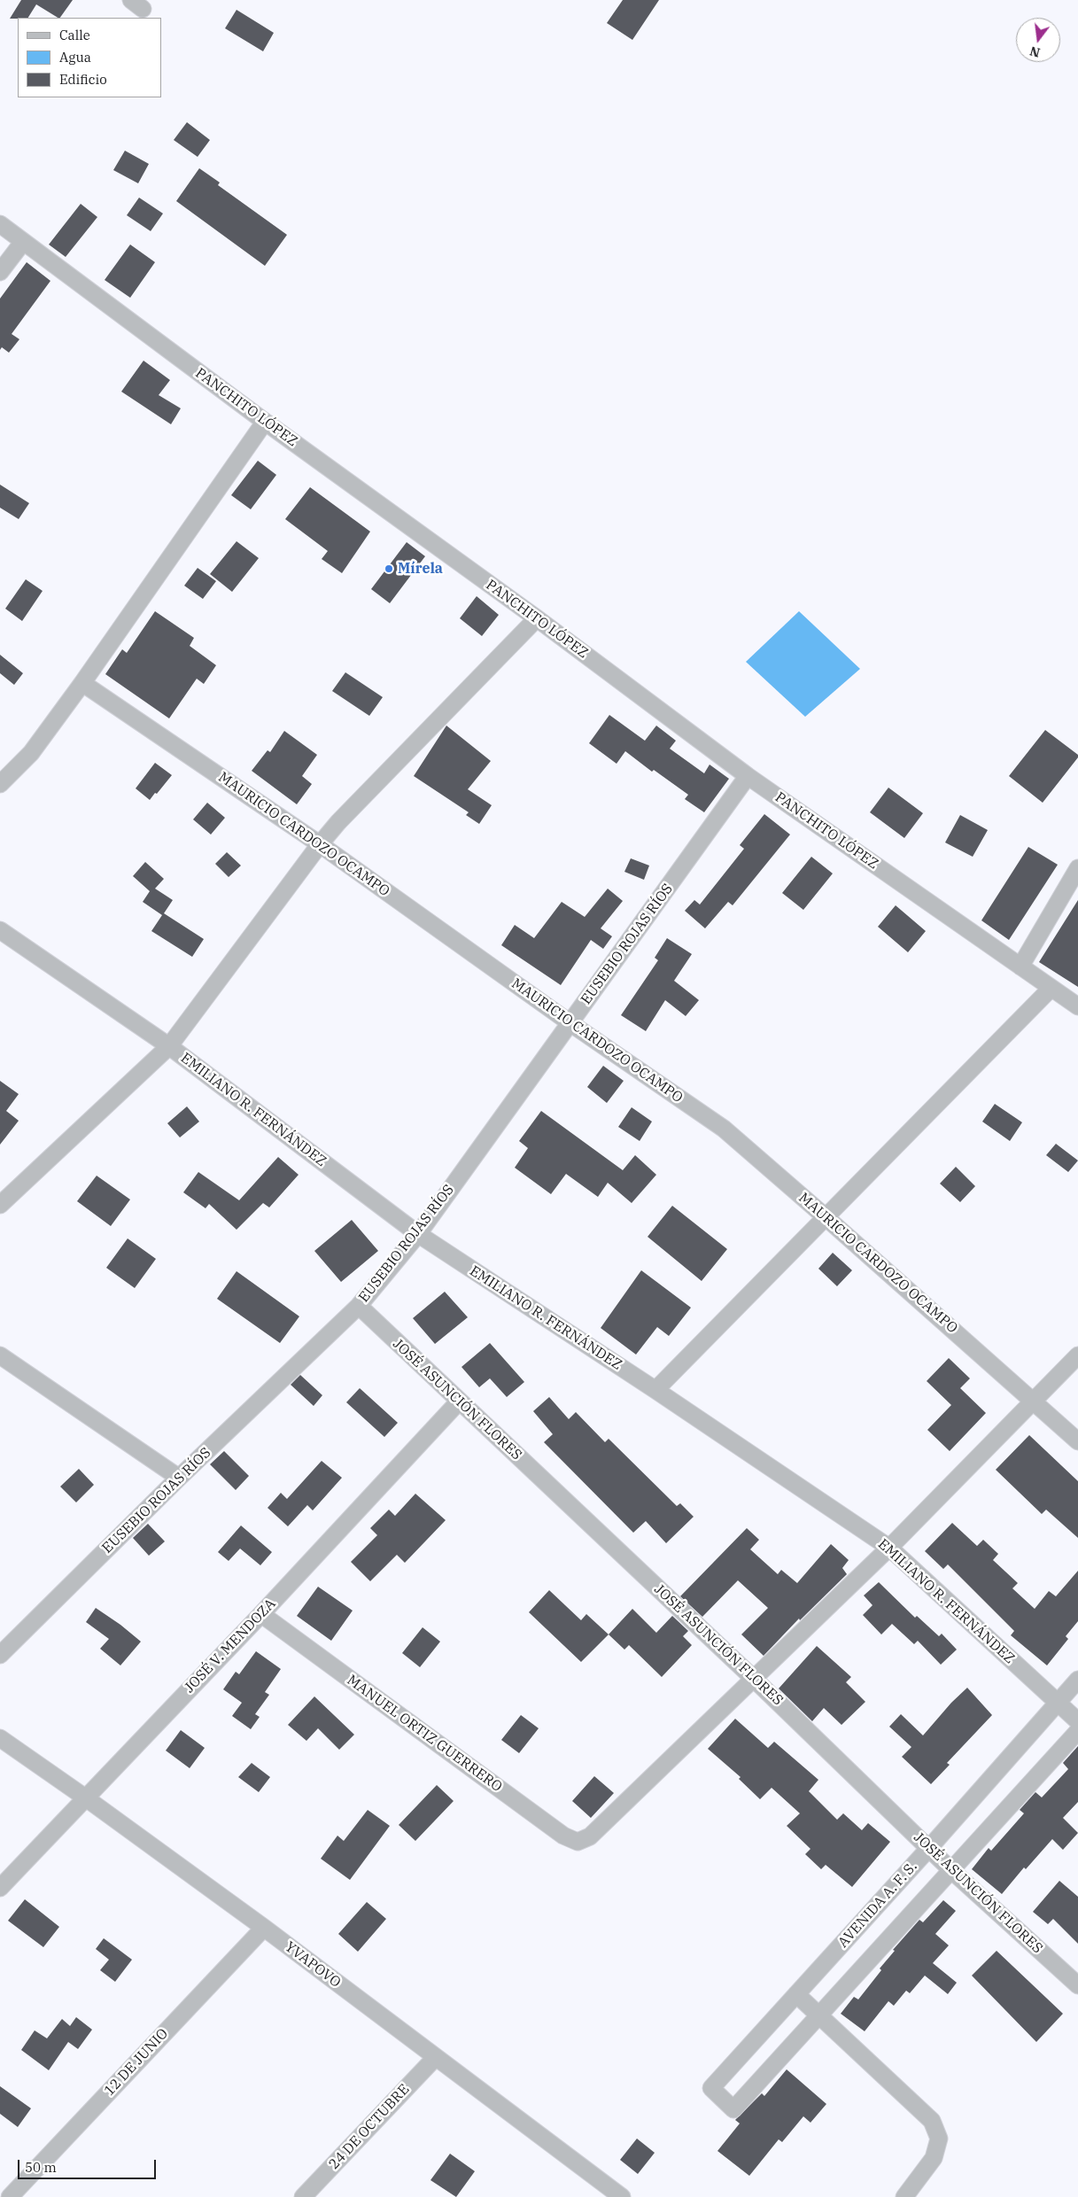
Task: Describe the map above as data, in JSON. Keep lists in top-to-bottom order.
{
  "streets": {
    "street": [
      "PANCHITO LÓPEZ",
      "MAURICIO CARDOZO OCAMPO",
      "EUSEBIO ROJAS RÍOS",
      "EMILIANO R. FERNÁNDEZ",
      "JOSÉ ASUNCIÓN FLORES",
      "JOSÉ V. MENDOZA",
      "MANUEL ORTIZ GUERRERO",
      "AVENIDA A. F. S.",
      "YVAPOVO",
      "12 DE JUNIO",
      "24 DE OCTUBRE"
    ]
  },
  "crossings": [
    ["PANCHITO LÓPEZ", "EUSEBIO ROJAS RÍOS"],
    ["MAURICIO CARDOZO OCAMPO", "EUSEBIO ROJAS RÍOS"],
    ["EUSEBIO ROJAS RÍOS", "EMILIANO R. FERNÁNDEZ"],
    ["EUSEBIO ROJAS RÍOS", "JOSÉ ASUNCIÓN FLORES"],
    ["EMILIANO R. FERNÁNDEZ", "AVENIDA A. F. S."],
    ["JOSÉ ASUNCIÓN FLORES", "JOSÉ V. MENDOZA"],
    ["JOSÉ ASUNCIÓN FLORES", "MANUEL ORTIZ GUERRERO"],
    ["JOSÉ ASUNCIÓN FLORES", "AVENIDA A. F. S."],
    ["JOSÉ V. MENDOZA", "MANUEL ORTIZ GUERRERO"],
    ["JOSÉ V. MENDOZA", "YVAPOVO"],
    ["YVAPOVO", "12 DE JUNIO"],
    ["YVAPOVO", "24 DE OCTUBRE"]
  ],
  "places": ["Mírela"],
  "legend": ["Calle", "Agua", "Edificio"],
  "scale_bar": "50 m",
  "north": "bottom"
}
